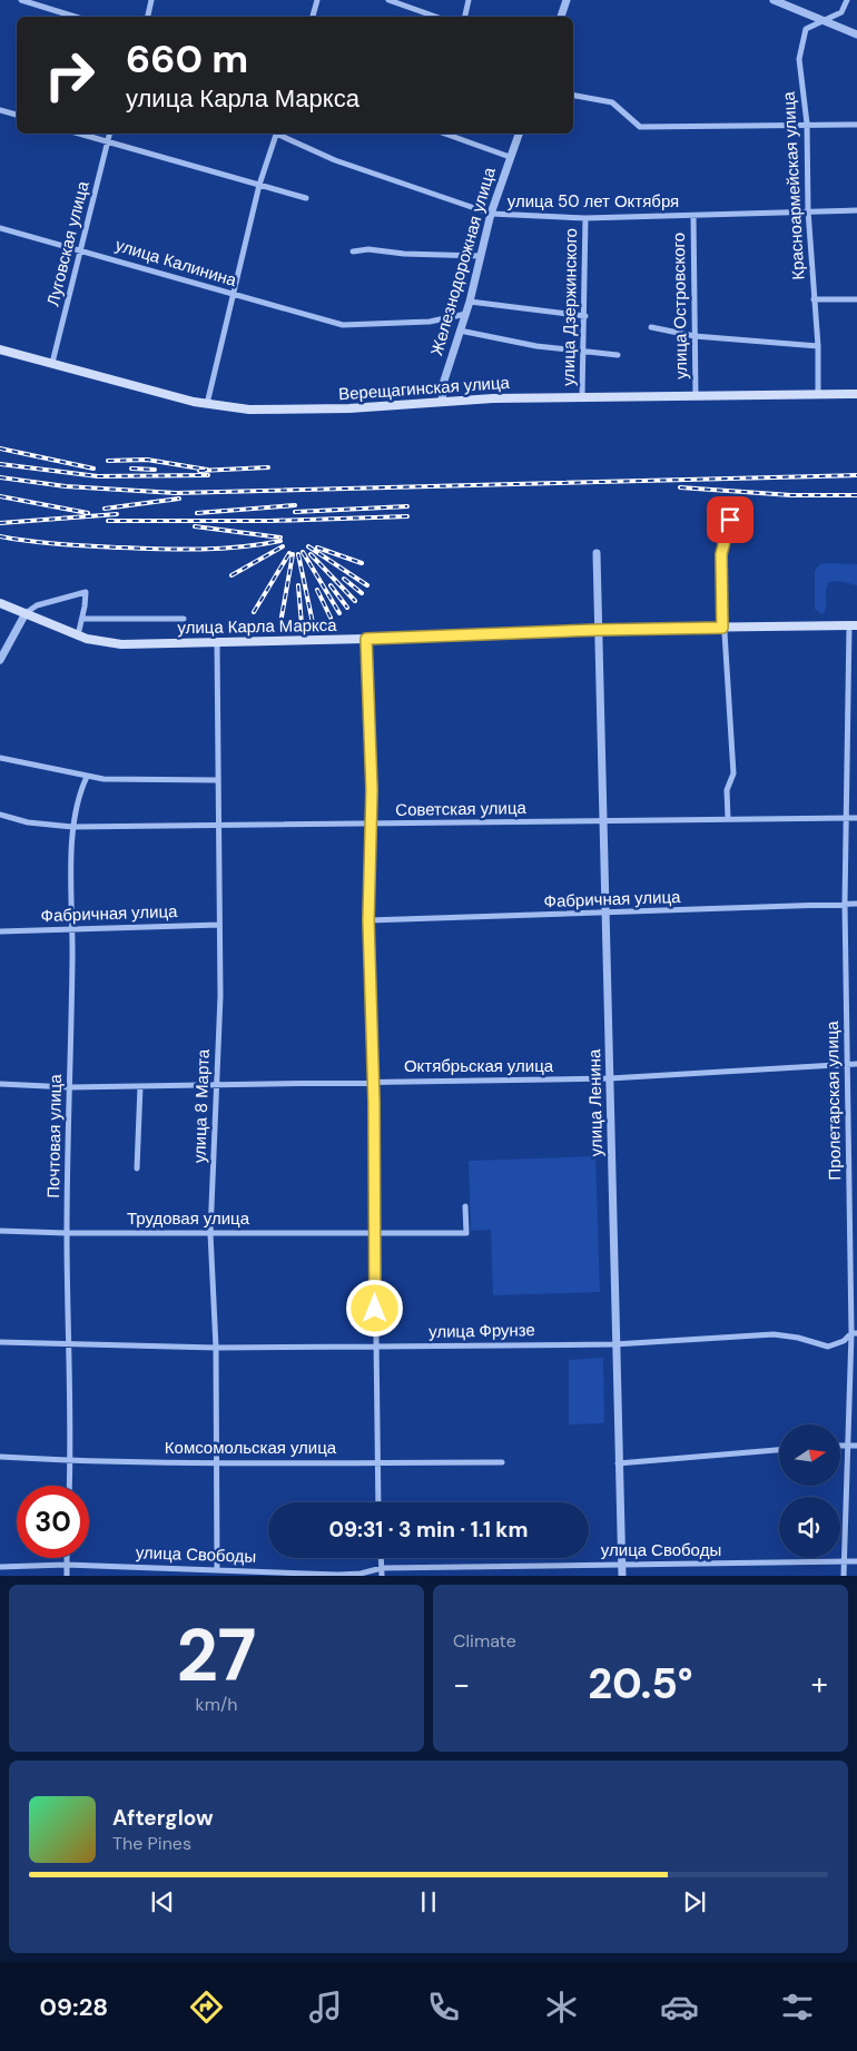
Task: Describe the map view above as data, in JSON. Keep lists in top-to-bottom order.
{
  "streets": {
    "main road": ["Верещагинская улица", "улица Карла Маркса"],
    "street": [
      "Красноармейская улица",
      "улица 50 лет Октября",
      "Луговская улица",
      "Железнодорожная улица",
      "улица Калинина",
      "улица Островского",
      "улица Дзержинского",
      "Советская улица",
      "Фабричная улица",
      "Октябрьская улица",
      "Пролетарская улица",
      "улица Ленина",
      "улица 8 Марта",
      "Почтовая улица",
      "Трудовая улица",
      "улица Фрунзе",
      "Комсомольская улица",
      "улица Свободы"
    ]
  },
  "crossings": [
    ["Красноармейская улица", "улица 50 лет Октября"],
    ["Красноармейская улица", "Верещагинская улица"],
    ["улица 50 лет Октября", "Железнодорожная улица"],
    ["улица 50 лет Октября", "улица Островского"],
    ["улица 50 лет Октября", "улица Дзержинского"],
    ["Луговская улица", "улица Калинина"],
    ["Луговская улица", "Верещагинская улица"],
    ["Железнодорожная улица", "улица Калинина"],
    ["Железнодорожная улица", "Верещагинская улица"],
    ["улица Островского", "Верещагинская улица"],
    ["улица Дзержинского", "Верещагинская улица"],
    ["улица Карла Маркса", "Пролетарская улица"],
    ["улица Карла Маркса", "улица Ленина"],
    ["улица Карла Маркса", "улица 8 Марта"],
    ["Советская улица", "Пролетарская улица"],
    ["Советская улица", "улица Ленина"],
    ["Советская улица", "улица 8 Марта"],
    ["Советская улица", "Почтовая улица"],
    ["Фабричная улица", "Пролетарская улица"],
    ["Фабричная улица", "улица Ленина"],
    ["Фабричная улица", "улица 8 Марта"],
    ["Фабричная улица", "Почтовая улица"],
    ["Октябрьская улица", "Пролетарская улица"],
    ["Октябрьская улица", "улица Ленина"],
    ["Октябрьская улица", "улица 8 Марта"],
    ["Октябрьская улица", "Почтовая улица"],
    ["Пролетарская улица", "улица Фрунзе"],
    ["Пролетарская улица", "улица Свободы"],
    ["улица Ленина", "улица Фрунзе"],
    ["улица Ленина", "улица Свободы"],
    ["улица 8 Марта", "Трудовая улица"],
    ["улица 8 Марта", "улица Фрунзе"],
    ["улица 8 Марта", "Комсомольская улица"],
    ["улица 8 Марта", "улица Свободы"],
    ["Почтовая улица", "Трудовая улица"],
    ["Почтовая улица", "улица Фрунзе"],
    ["Почтовая улица", "Комсомольская улица"]
  ],
  "north": "right",
  "page": {
    "turn": ["660 m", "улица Карла Маркса"],
    "limit": "30",
    "trip": "09:31 · 3 min · 1.1 km",
    "tile": [
      ["27", "km/h"],
      "Climate"
    ],
    "heat": ["−", "20.5°", "+"],
    "song": ["Afterglow", "The Pines"],
    "tabs": "09:28"
  }
}
